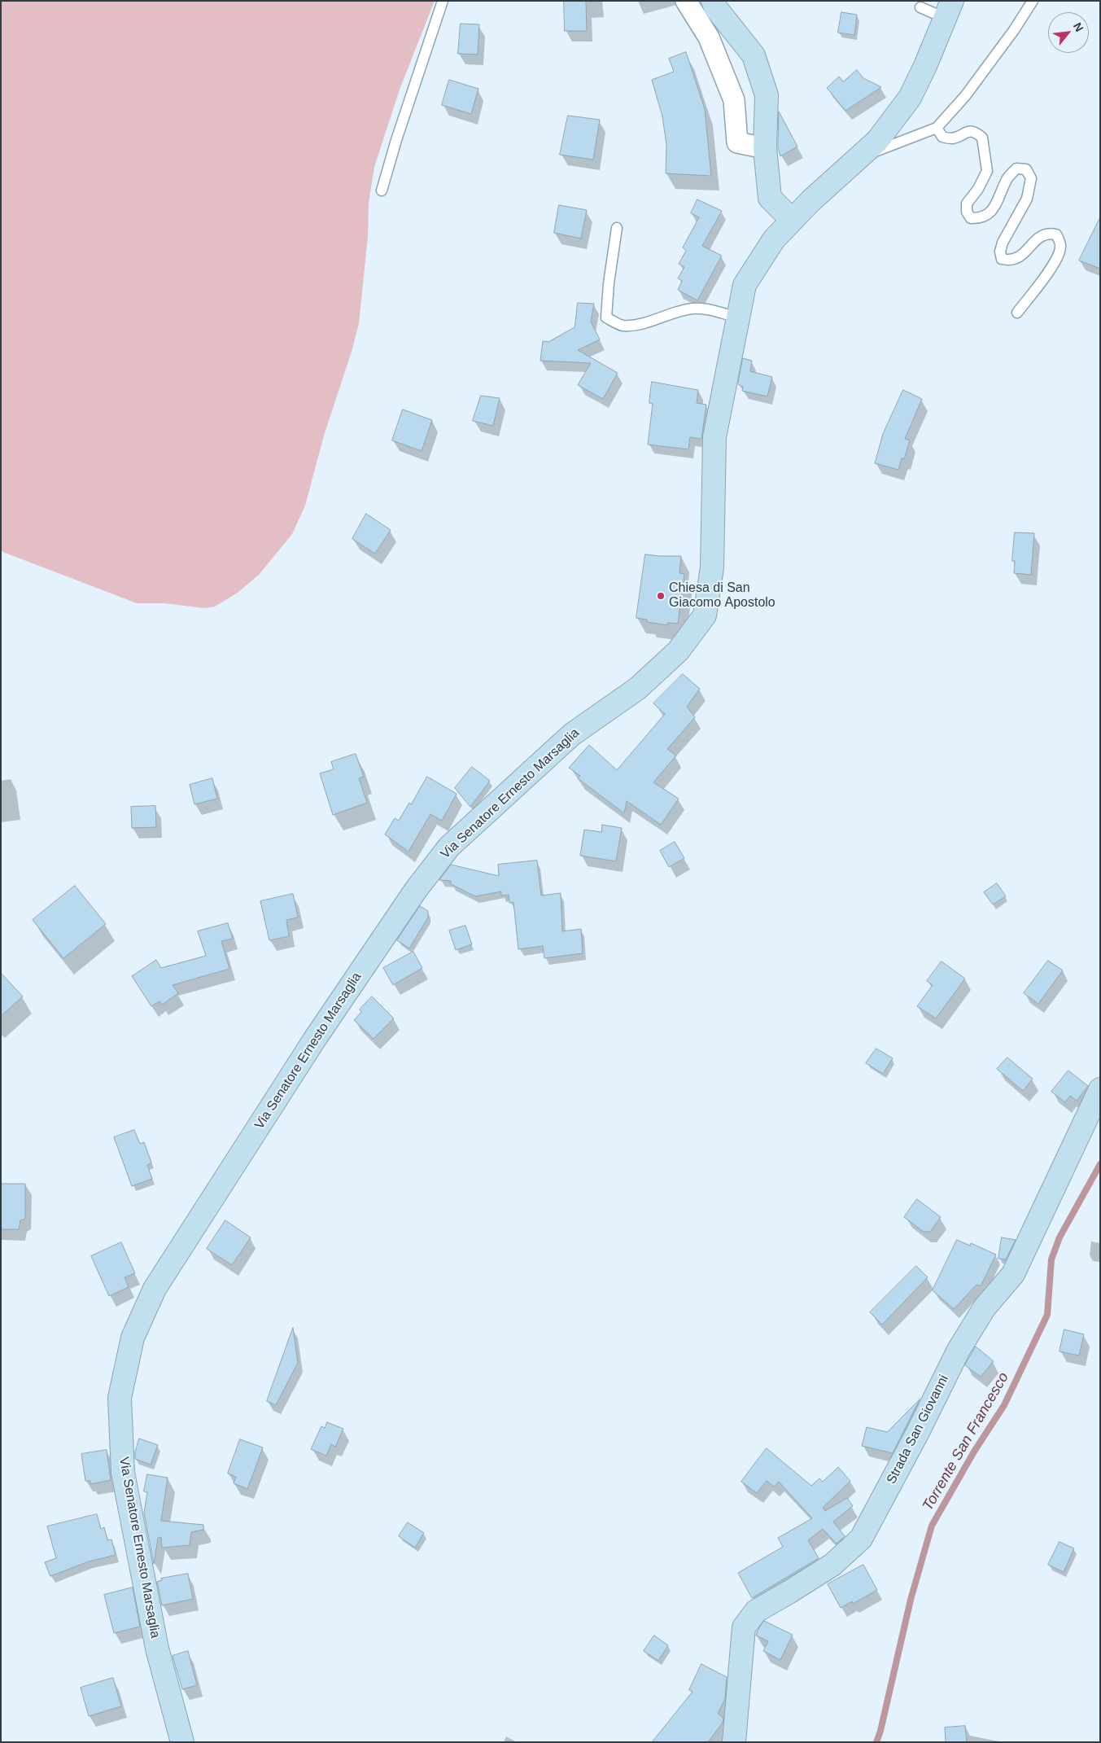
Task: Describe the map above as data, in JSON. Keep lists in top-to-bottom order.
{
  "streets": {
    "street": ["Via Senatore Ernesto Marsaglia", "Strada San Giovanni"]
  },
  "water": ["Torrente San Francesco"],
  "places": ["Chiesa di San Giacomo Apostolo"],
  "north": "top right"
}
